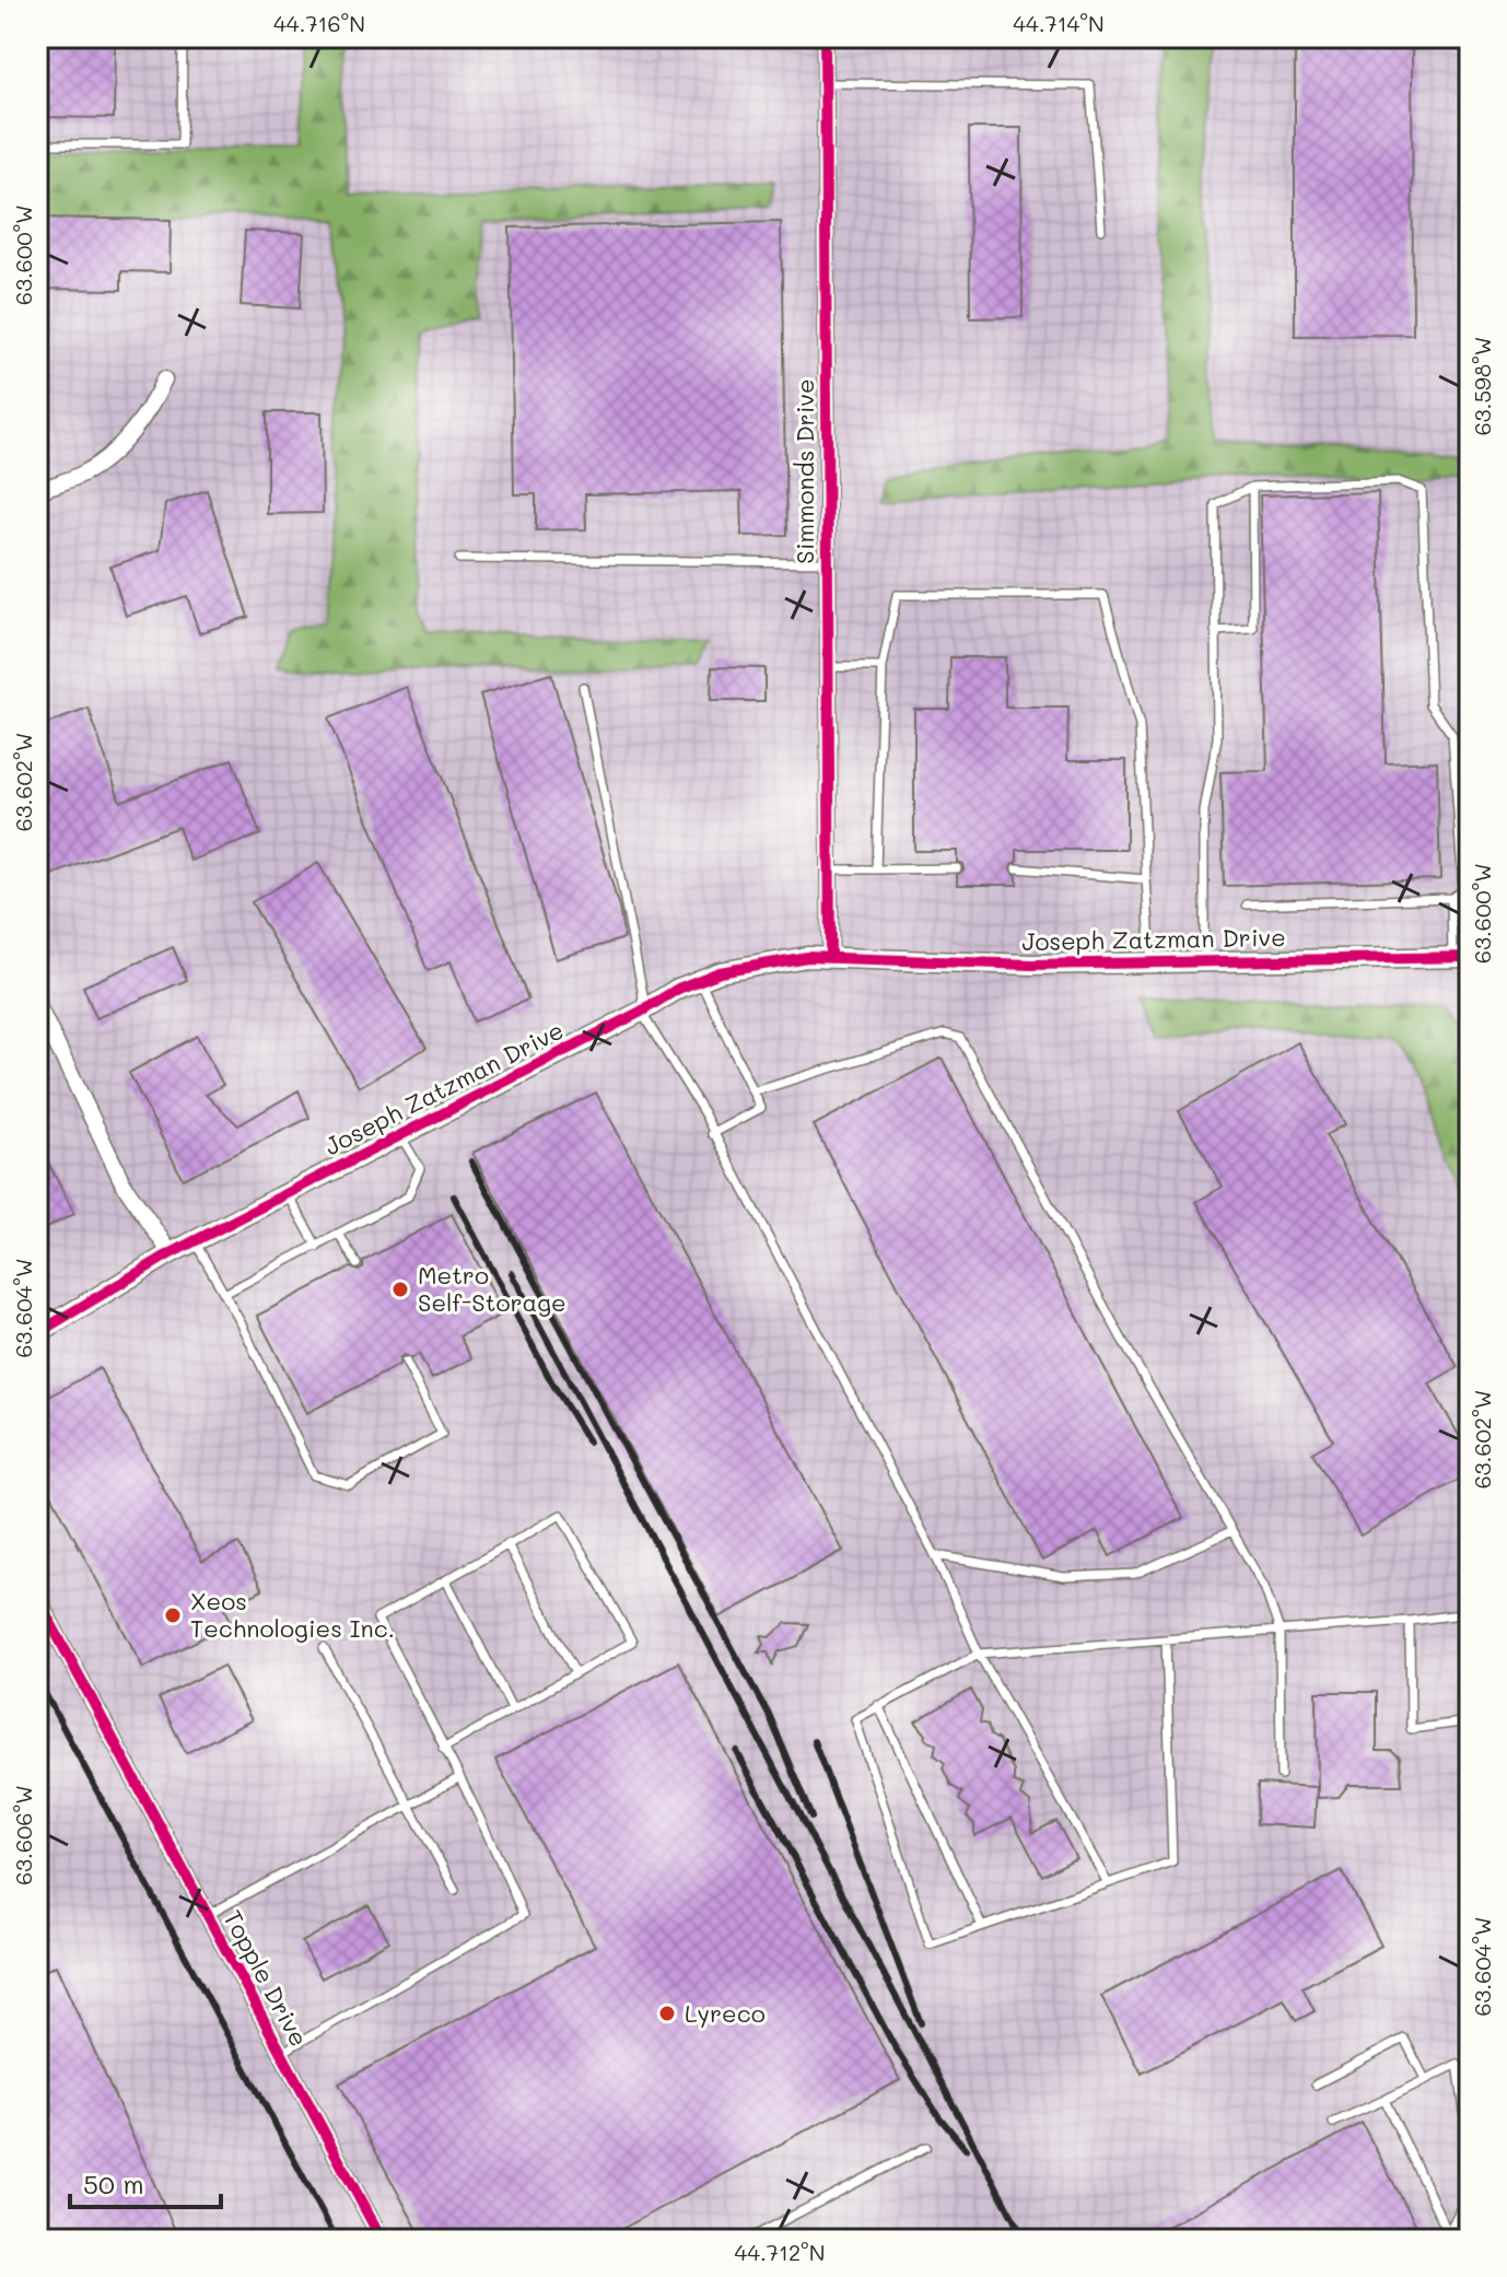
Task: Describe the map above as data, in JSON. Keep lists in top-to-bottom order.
{
  "streets": {
    "street": ["Simmonds Drive", "Joseph Zatzman Drive", "Topple Drive"]
  },
  "crossings": [
    ["Simmonds Drive", "Joseph Zatzman Drive"]
  ],
  "places": ["Metro Self-Storage", "Xeos Technologies Inc.", "Lyreco"],
  "scale_bar": "50 m",
  "coordinates": [
    "44.716°N",
    "44.714°N",
    "63.600°W",
    "63.598°W",
    "63.602°W",
    "63.604°W",
    "63.606°W",
    "44.712°N"
  ]
}
